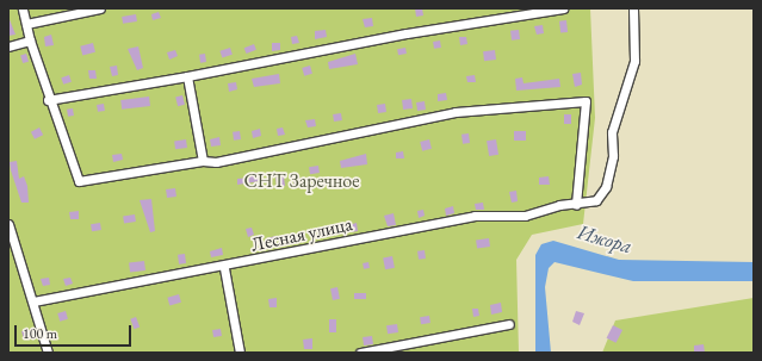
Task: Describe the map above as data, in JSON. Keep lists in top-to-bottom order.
{
  "streets": {
    "street": ["Лесная улица"]
  },
  "water": ["Ижора"],
  "parks": ["СНТ Заречное"],
  "scale_bar": "100 m"
}
